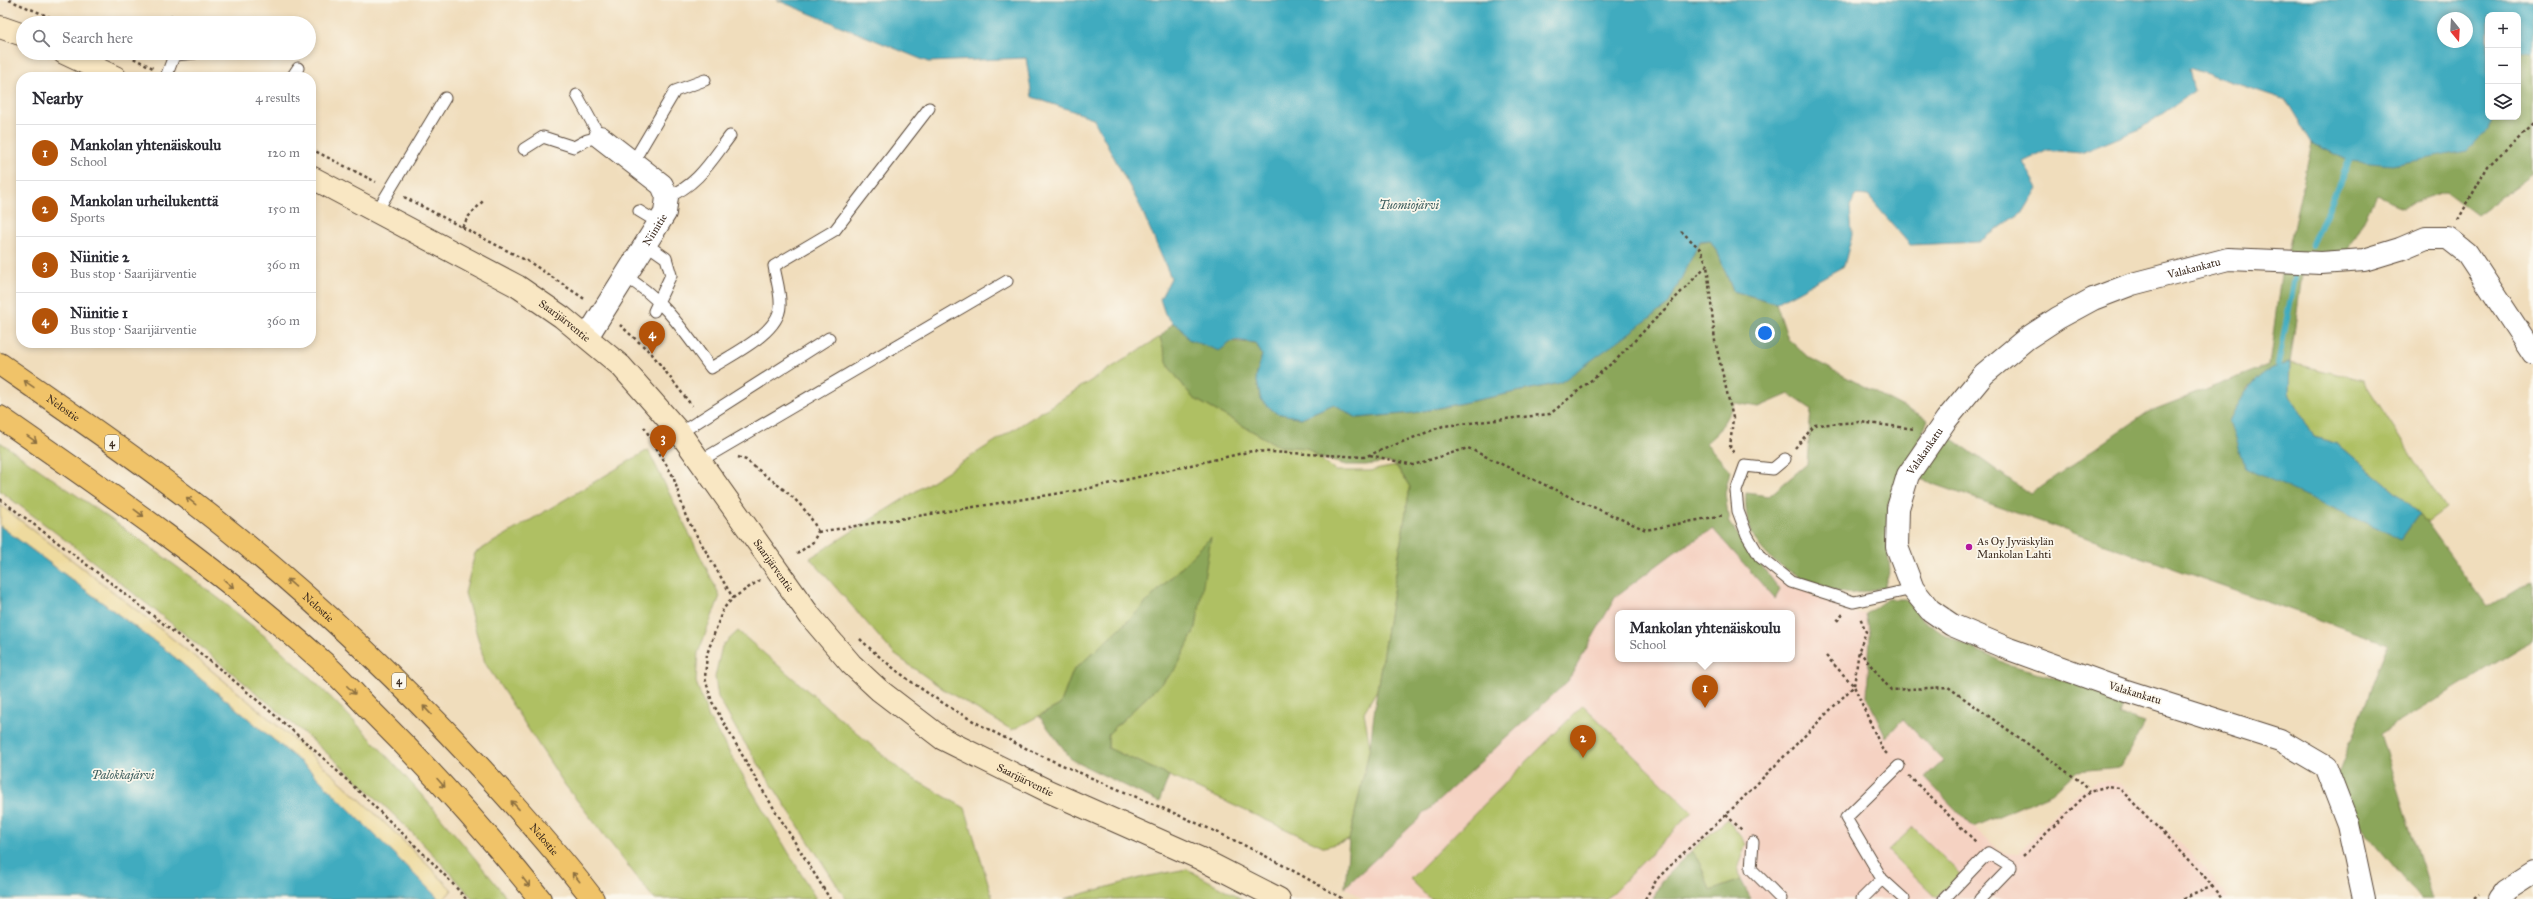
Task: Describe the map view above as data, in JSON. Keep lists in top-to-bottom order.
{
  "streets": {
    "highway": ["Nelostie", "4"],
    "main road": ["Saarijärventie"],
    "street": ["Niinitie", "Valakankatu"]
  },
  "crossings": [
    ["Niinitie", "Saarijärventie"]
  ],
  "water": ["Tuomiojärvi", "Palokkajärvi"],
  "places": ["As Oy Jyväskylän Mankolan Lahti"],
  "north": "bottom",
  "page": {
    "map_buttons": ["+", "−"],
    "search": "Search here",
    "heading": ["Nearby", "4 results"],
    "list": [
      {
        "mark": "1",
        "name": "Mankolan yhtenäiskoulu",
        "note": "School",
        "value": "120 m"
      },
      {
        "mark": "2",
        "name": "Mankolan urheilukenttä",
        "note": "Sports",
        "value": "150 m"
      },
      {
        "mark": "3",
        "name": "Niinitie 2",
        "note": "Bus stop · Saarijärventie",
        "value": "360 m"
      },
      {
        "mark": "4",
        "name": "Niinitie 1",
        "note": "Bus stop · Saarijärventie",
        "value": "360 m"
      }
    ],
    "pins": [
      "4",
      "3",
      "1",
      "2"
    ],
    "popup": ["Mankolan yhtenäiskoulu", "School"]
  }
}
